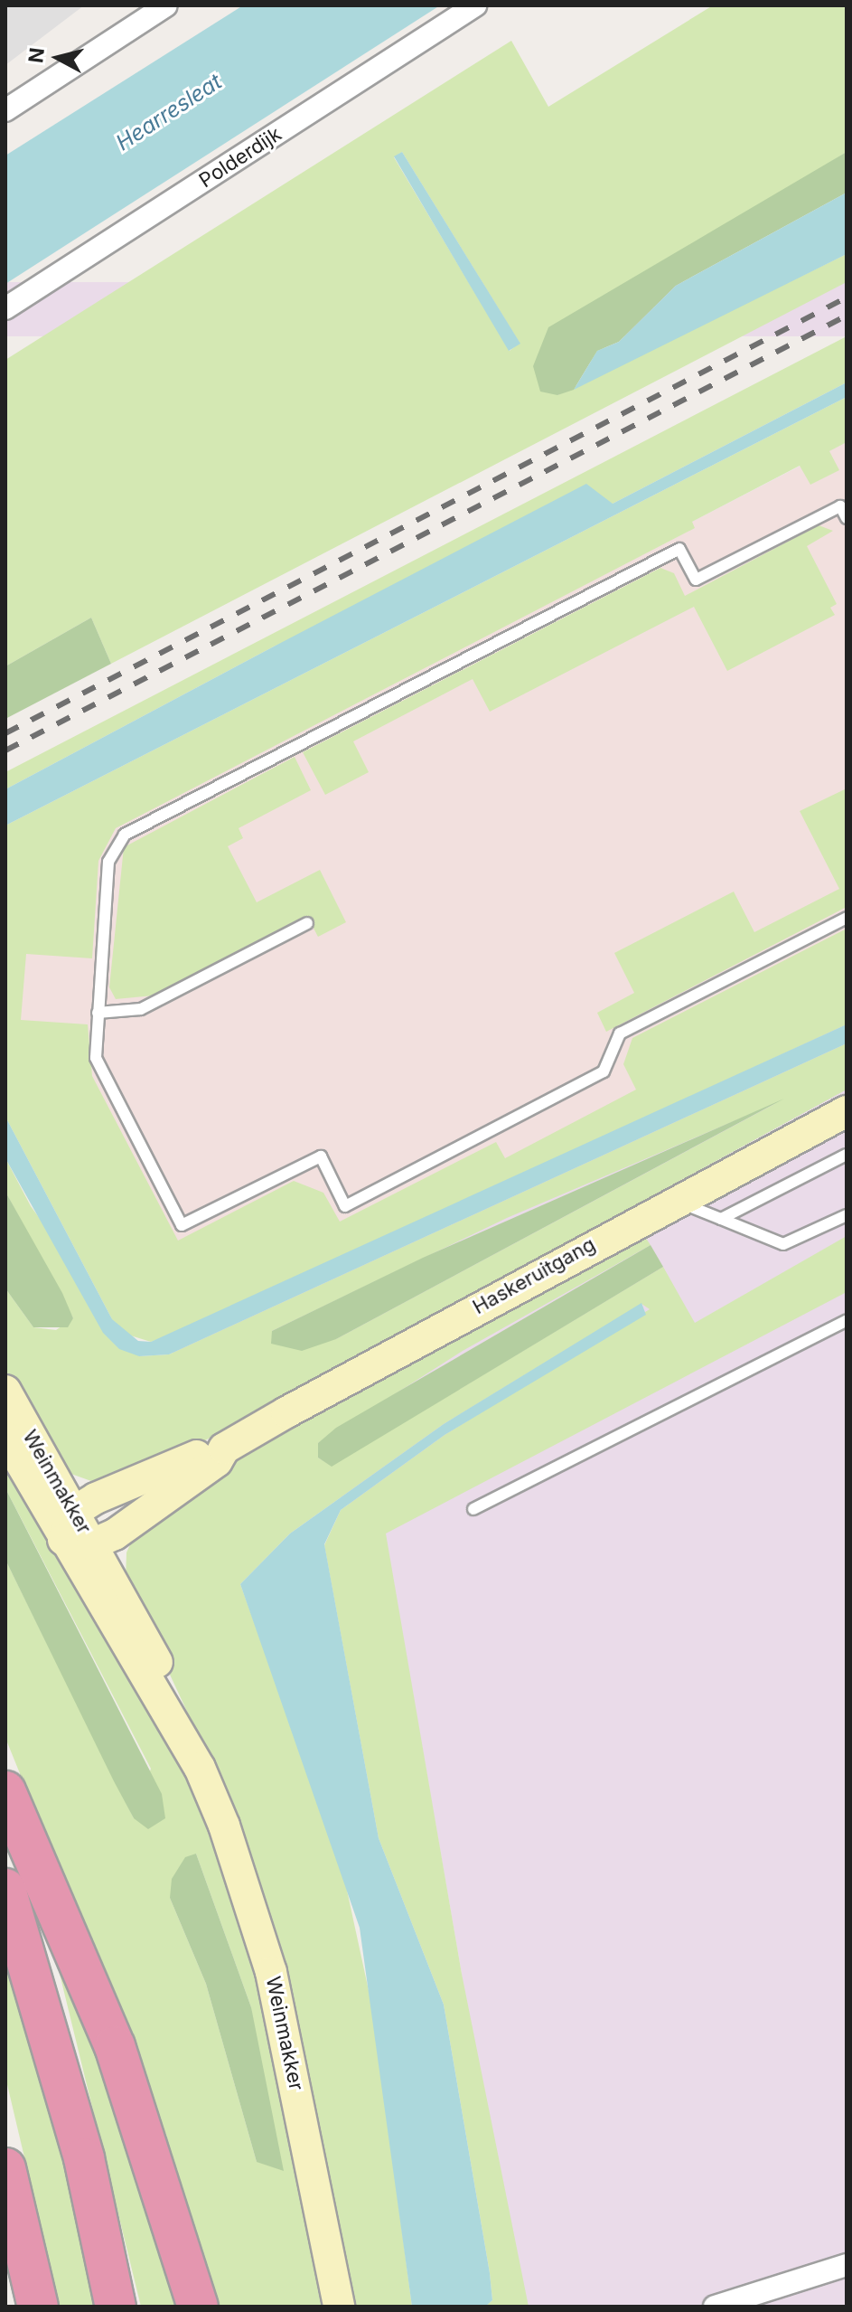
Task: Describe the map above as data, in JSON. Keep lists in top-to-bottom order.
{
  "streets": {
    "main road": ["Haskeruitgang", "Weinmakker"],
    "street": ["Polderdijk"]
  },
  "crossings": [
    ["Haskeruitgang", "Weinmakker"]
  ],
  "water": ["Hearresleat"],
  "north": "left"
}
